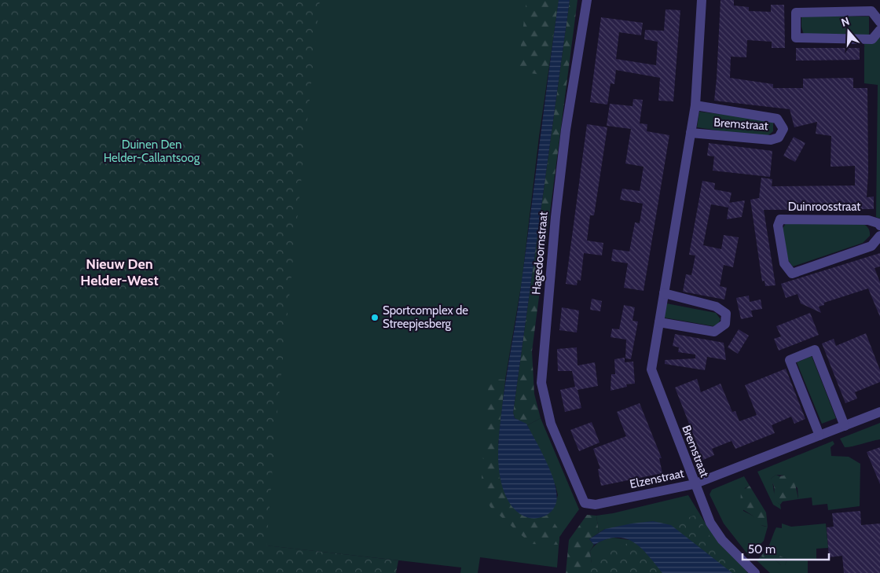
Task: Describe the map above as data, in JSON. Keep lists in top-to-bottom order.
{
  "streets": {
    "street": [
      "Bremstraat",
      "Duinroosstraat",
      "Hagedoornstraat",
      "Elzenstraat"
    ]
  },
  "crossings": [
    ["Bremstraat", "Elzenstraat"],
    ["Hagedoornstraat", "Elzenstraat"]
  ],
  "districts": ["Nieuw Den Helder-West"],
  "parks": ["Duinen Den Helder-Callantsoog"],
  "places": ["Sportcomplex de Streepjesberg"],
  "scale_bar": "50 m",
  "north": "top"
}
